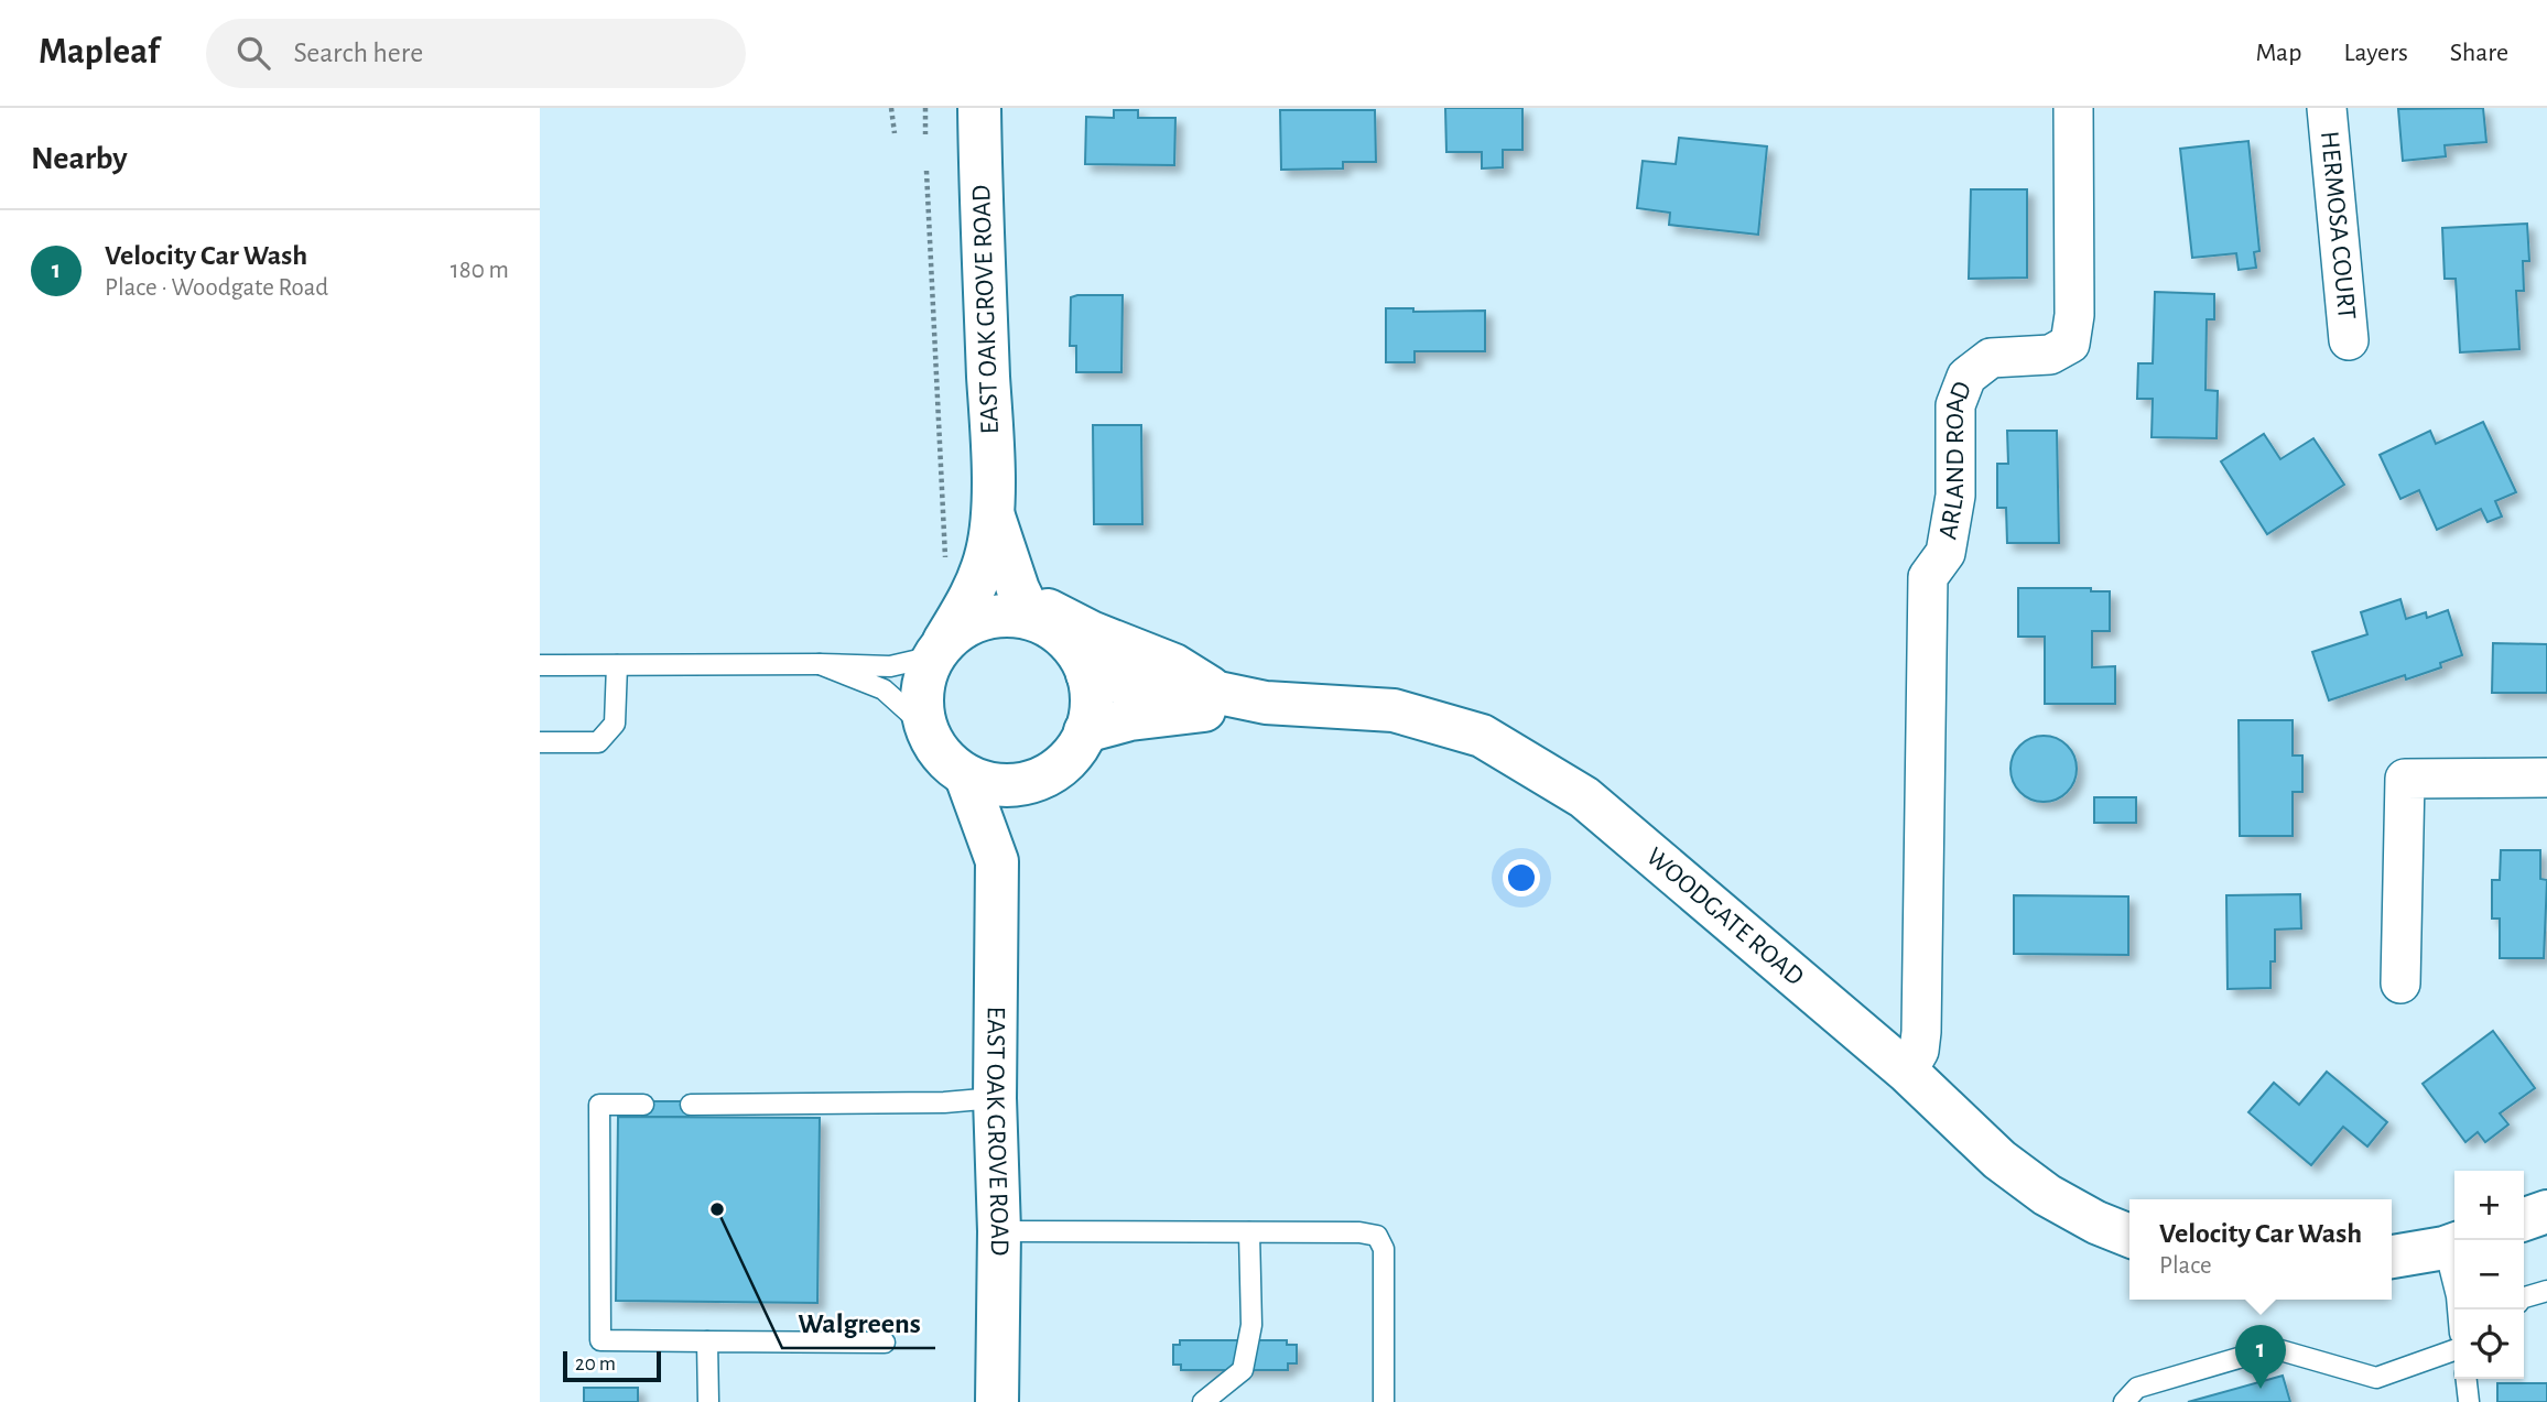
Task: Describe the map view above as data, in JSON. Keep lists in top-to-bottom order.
{
  "streets": {
    "street": [
      "HERMOSA COURT",
      "EAST OAK GROVE ROAD",
      "ARLAND ROAD",
      "WOODGATE ROAD"
    ]
  },
  "crossings": [
    ["EAST OAK GROVE ROAD", "WOODGATE ROAD"],
    ["ARLAND ROAD", "WOODGATE ROAD"]
  ],
  "places": ["Walgreens"],
  "scale_bar": "20 m",
  "page": {
    "header": "Mapleaf",
    "search": "Search here",
    "nav": ["Map", "Layers", "Share"],
    "heading": "Nearby",
    "list": [
      {
        "mark": "1",
        "name": "Velocity Car Wash",
        "note": "Place · Woodgate Road",
        "value": "180 m"
      }
    ],
    "map_buttons": ["+", "−"],
    "popup": ["Velocity Car Wash", "Place"],
    "pins": "1",
    "scale": "20 m"
  }
}
